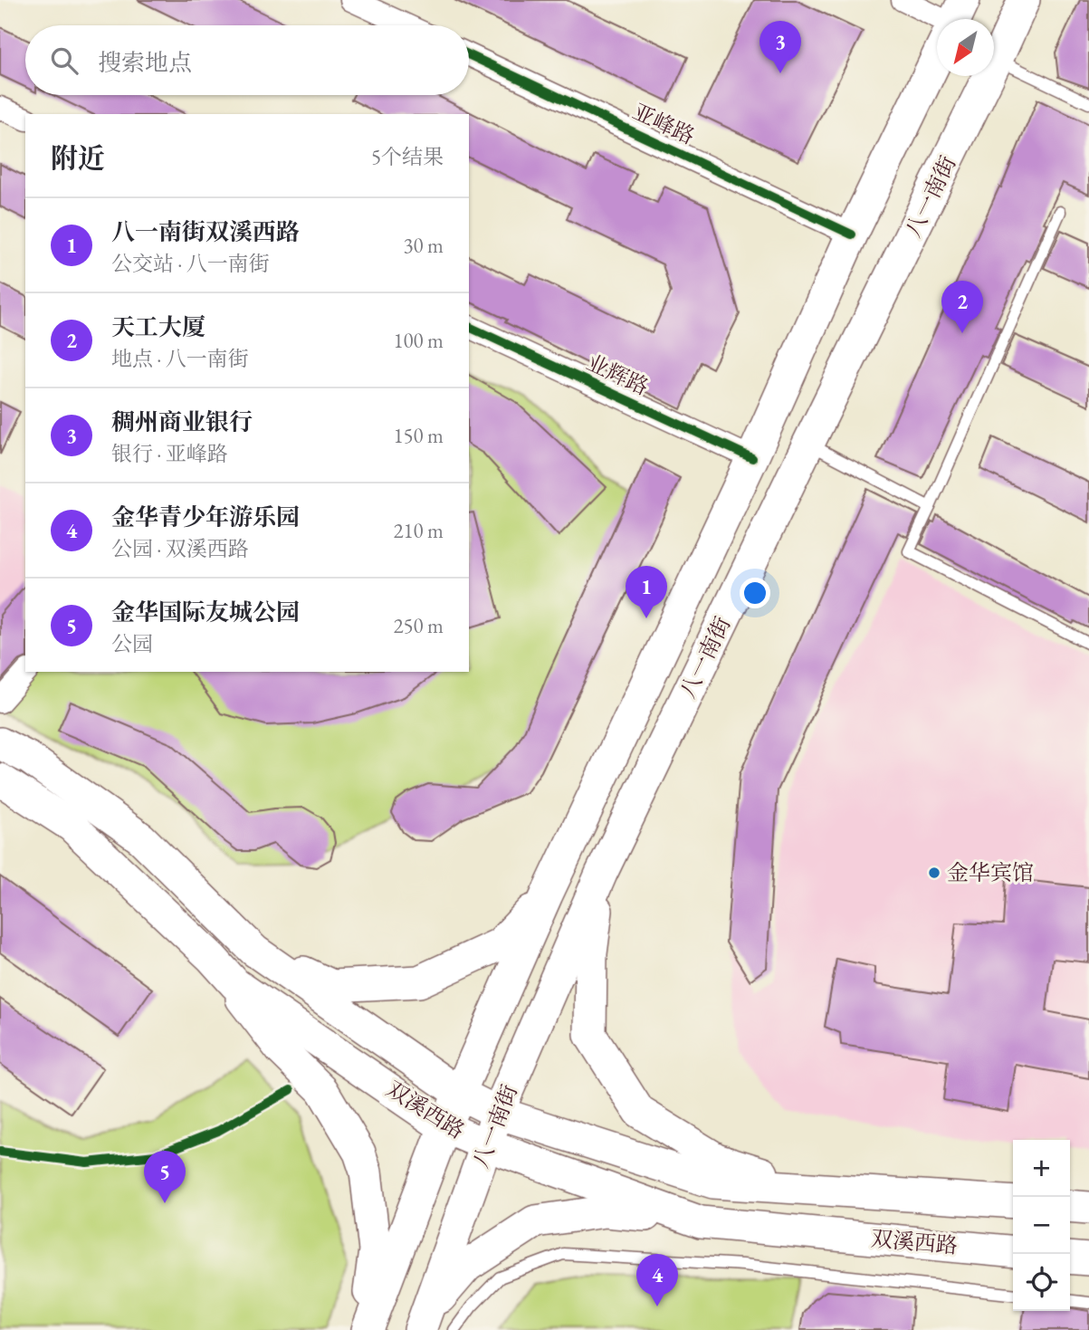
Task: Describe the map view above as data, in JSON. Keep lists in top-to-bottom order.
{
  "streets": {
    "main road": ["八一南街", "双溪西路"],
    "street": ["亚峰路", "业辉路"]
  },
  "crossings": [
    ["亚峰路", "八一南街"],
    ["八一南街", "业辉路"],
    ["八一南街", "双溪西路"]
  ],
  "places": ["金华宾馆"],
  "north": "bottom left",
  "page": {
    "pins": [
      "3",
      "2",
      "1",
      "5",
      "4"
    ],
    "search": "搜索地点",
    "heading": ["附近", "5个结果"],
    "list": [
      {
        "mark": "1",
        "name": "八一南街双溪西路",
        "note": "公交站 · 八一南街",
        "value": "30 m"
      },
      {
        "mark": "2",
        "name": "天工大厦",
        "note": "地点 · 八一南街",
        "value": "100 m"
      },
      {
        "mark": "3",
        "name": "稠州商业银行",
        "note": "银行 · 亚峰路",
        "value": "150 m"
      },
      {
        "mark": "4",
        "name": "金华青少年游乐园",
        "note": "公园 · 双溪西路",
        "value": "210 m"
      },
      {
        "mark": "5",
        "name": "金华国际友城公园",
        "note": "公园",
        "value": "250 m"
      }
    ],
    "map_buttons": ["+", "−"]
  }
}
